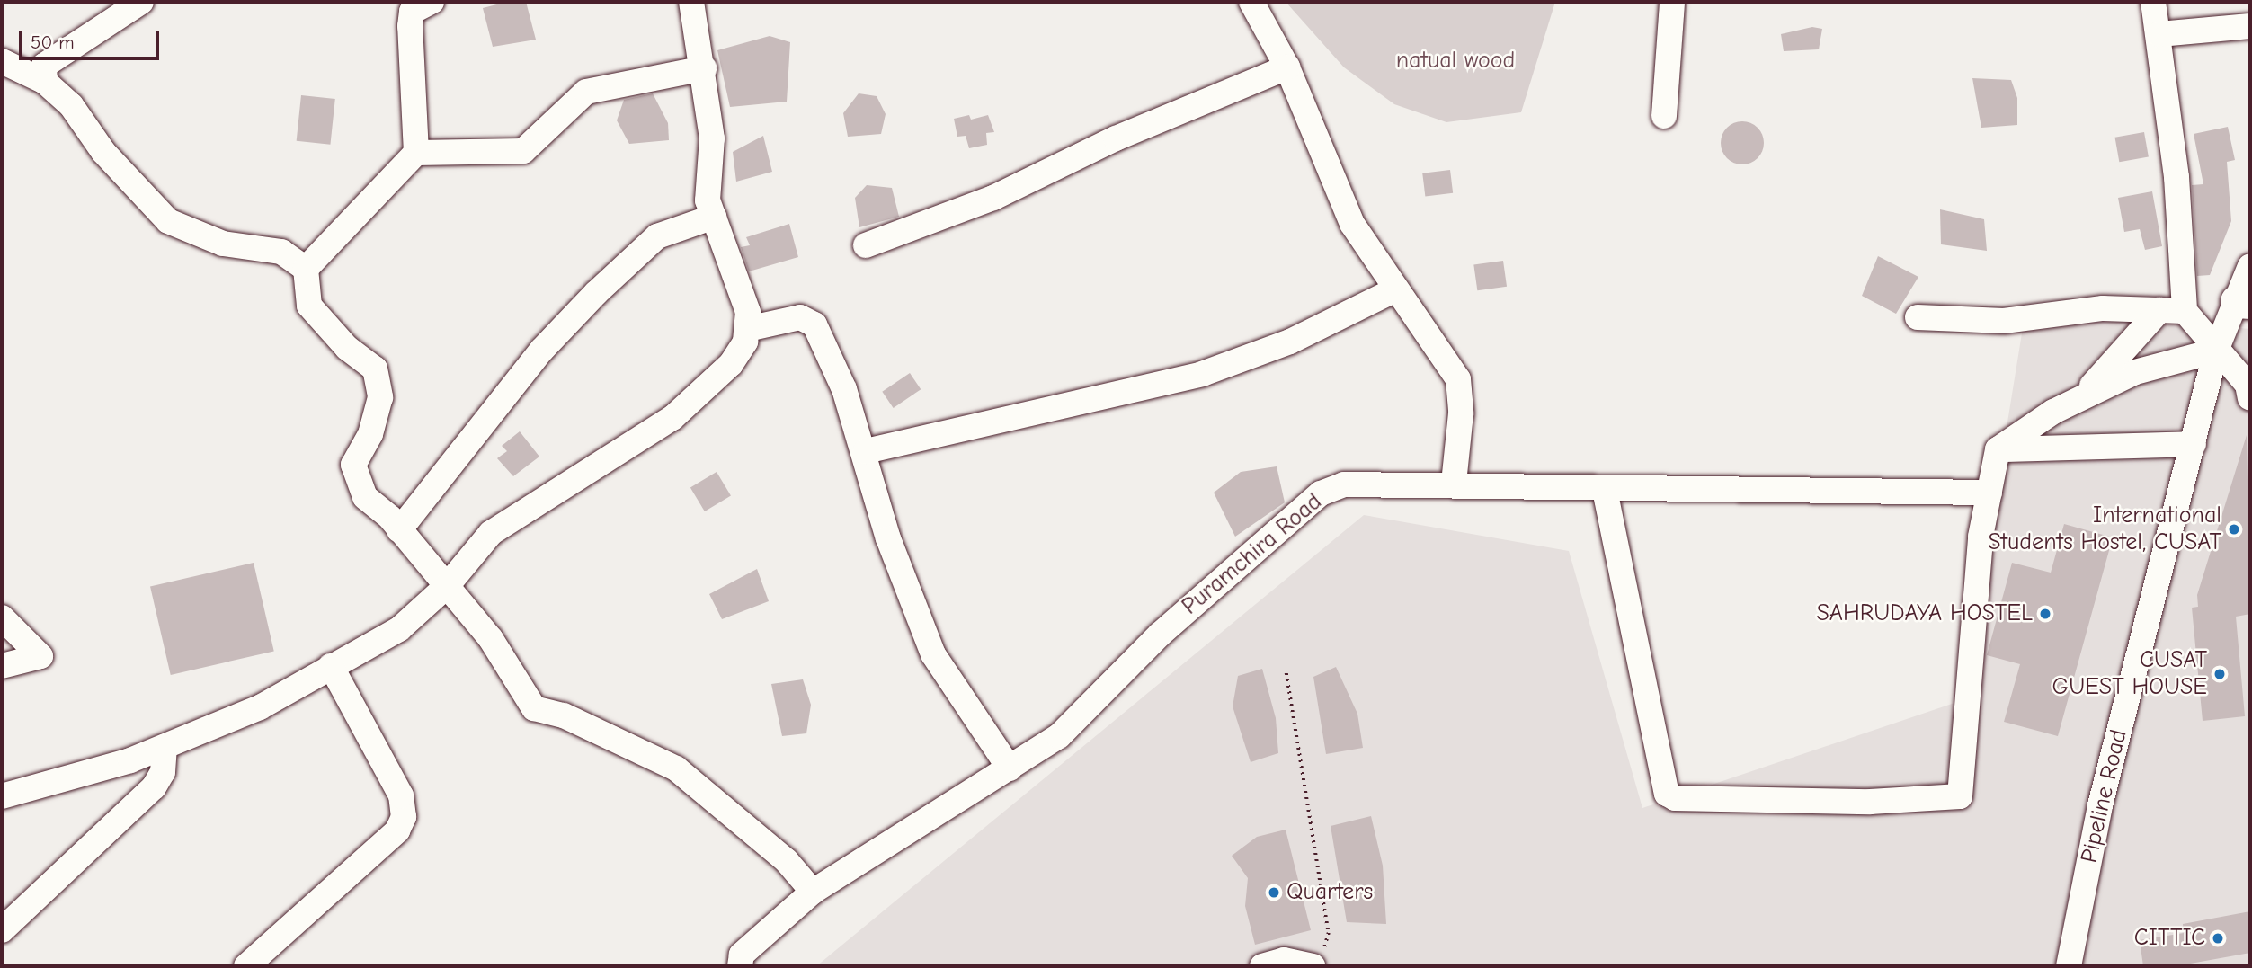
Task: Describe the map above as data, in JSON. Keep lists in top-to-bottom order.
{
  "streets": {
    "street": ["Puramchira Road", "Pipeline Road"]
  },
  "parks": ["natual wood"],
  "places": [
    "International Students Hostel, CUSAT",
    "SAHRUDAYA HOSTEL",
    "CUSAT GUEST HOUSE",
    "Quarters",
    "CITTIC"
  ],
  "scale_bar": "50 m"
}
